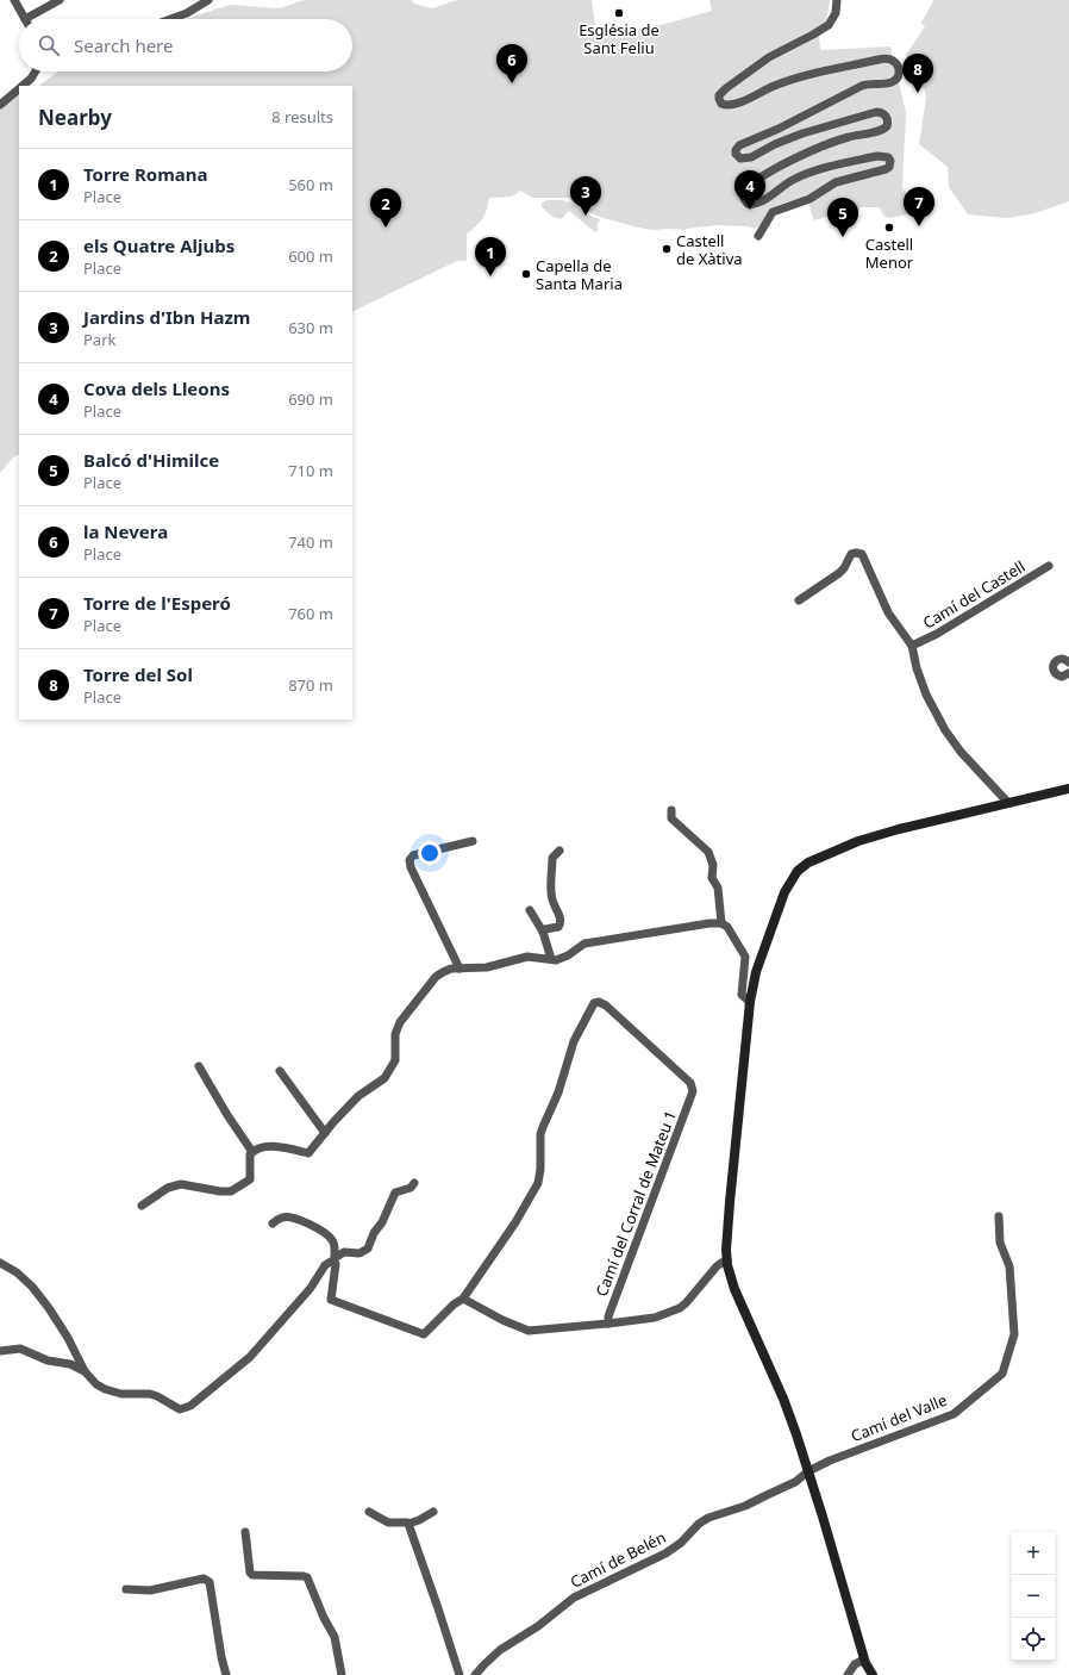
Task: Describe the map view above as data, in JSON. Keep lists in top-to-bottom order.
{
  "streets": {
    "street": [
      "Camí del Castell",
      "Camí del Corral de Mateu 1",
      "Camí del Valle",
      "Camí de Belén"
    ]
  },
  "crossings": [
    ["Camí del Valle", "Camí de Belén"]
  ],
  "places": [
    "Església de Sant Feliu",
    "Castell Menor",
    "Castell de Xàtiva",
    "Capella de Santa Maria"
  ],
  "page": {
    "search": "Search here",
    "pins": [
      "6",
      "8",
      "4",
      "3",
      "7",
      "2",
      "5",
      "1"
    ],
    "heading": ["Nearby", "8 results"],
    "list": [
      {
        "mark": "1",
        "name": "Torre Romana",
        "note": "Place",
        "value": "560 m"
      },
      {
        "mark": "2",
        "name": "els Quatre Aljubs",
        "note": "Place",
        "value": "600 m"
      },
      {
        "mark": "3",
        "name": "Jardins d'Ibn Hazm",
        "note": "Park",
        "value": "630 m"
      },
      {
        "mark": "4",
        "name": "Cova dels Lleons",
        "note": "Place",
        "value": "690 m"
      },
      {
        "mark": "5",
        "name": "Balcó d'Himilce",
        "note": "Place",
        "value": "710 m"
      },
      {
        "mark": "6",
        "name": "la Nevera",
        "note": "Place",
        "value": "740 m"
      },
      {
        "mark": "7",
        "name": "Torre de l'Esperó",
        "note": "Place",
        "value": "760 m"
      },
      {
        "mark": "8",
        "name": "Torre del Sol",
        "note": "Place",
        "value": "870 m"
      }
    ],
    "map_buttons": ["+", "−"]
  }
}
